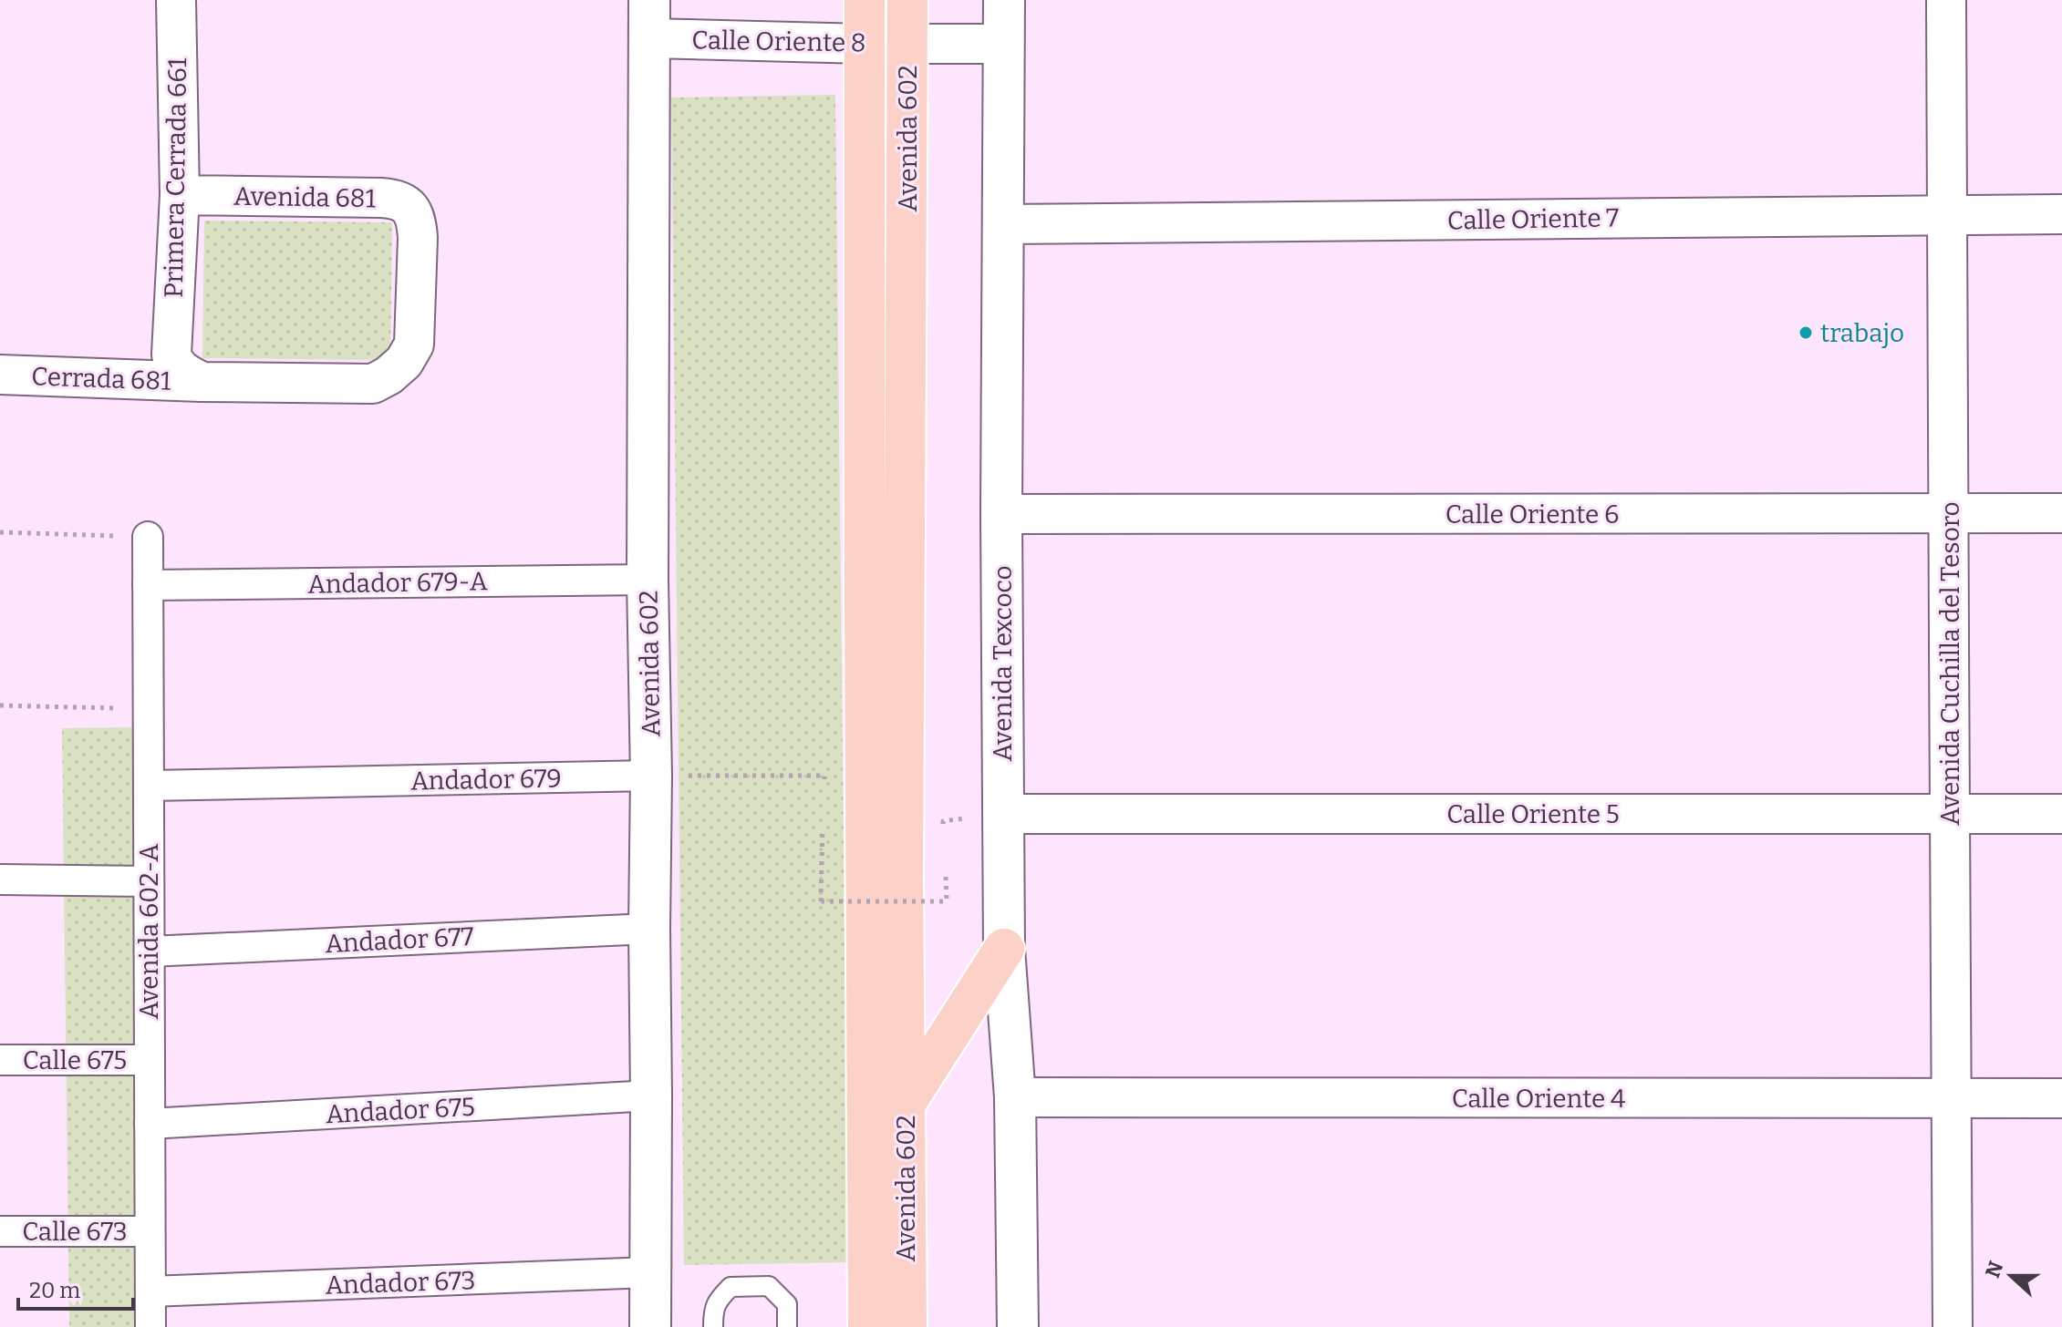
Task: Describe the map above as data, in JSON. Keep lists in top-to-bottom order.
{
  "streets": {
    "main road": ["Avenida 602", "Avenida Texcoco"],
    "street": [
      "Calle Oriente 8",
      "Primera Cerrada 661",
      "Avenida 681",
      "Calle Oriente 7",
      "Cerrada 681",
      "Calle Oriente 6",
      "Andador 679-A",
      "Avenida Cuchilla del Tesoro",
      "Andador 679",
      "Calle Oriente 5",
      "Avenida 602-A",
      "Andador 677",
      "Calle 675",
      "Calle Oriente 4",
      "Andador 675",
      "Calle 673",
      "Andador 673"
    ]
  },
  "crossings": [
    ["Calle Oriente 8", "Avenida 602"],
    ["Calle Oriente 8", "Avenida Texcoco"],
    ["Avenida 602", "Andador 679-A"],
    ["Avenida 602", "Andador 679"],
    ["Avenida 602", "Andador 677"],
    ["Avenida 602", "Andador 675"],
    ["Avenida 602", "Andador 673"],
    ["Primera Cerrada 661", "Avenida 681"],
    ["Primera Cerrada 661", "Cerrada 681"],
    ["Avenida 681", "Cerrada 681"],
    ["Calle Oriente 7", "Avenida Texcoco"],
    ["Calle Oriente 7", "Avenida Cuchilla del Tesoro"],
    ["Calle Oriente 6", "Avenida Texcoco"],
    ["Calle Oriente 6", "Avenida Cuchilla del Tesoro"],
    ["Andador 679-A", "Avenida 602-A"],
    ["Avenida Texcoco", "Calle Oriente 5"],
    ["Avenida Texcoco", "Calle Oriente 4"],
    ["Avenida Cuchilla del Tesoro", "Calle Oriente 5"],
    ["Avenida Cuchilla del Tesoro", "Calle Oriente 4"],
    ["Andador 679", "Avenida 602-A"],
    ["Avenida 602-A", "Andador 677"],
    ["Avenida 602-A", "Calle 675"],
    ["Avenida 602-A", "Andador 675"],
    ["Avenida 602-A", "Calle 673"],
    ["Avenida 602-A", "Andador 673"]
  ],
  "places": ["trabajo"],
  "scale_bar": "20 m",
  "north": "left"
}
